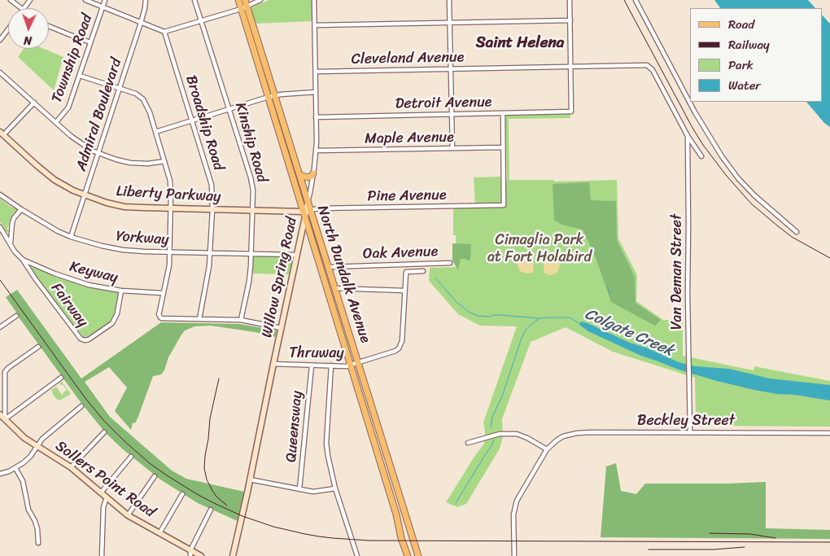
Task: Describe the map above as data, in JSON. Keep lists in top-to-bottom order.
{
  "streets": {
    "main road": ["North Dundalk Avenue"],
    "street": [
      "Township Road",
      "Cleveland Avenue",
      "Detroit Avenue",
      "Admiral Boulevard",
      "Broadship Road",
      "Maple Avenue",
      "Kinship Road",
      "Liberty Parkway",
      "Pine Avenue",
      "Yorkway",
      "Oak Avenue",
      "Van Deman Street",
      "Keyway",
      "Willow Spring Road",
      "Fairway",
      "Thruway",
      "Beckley Street",
      "Queensway",
      "Sollers Point Road"
    ]
  },
  "crossings": [
    ["Cleveland Avenue", "Detroit Avenue"],
    ["Cleveland Avenue", "Van Deman Street"],
    ["Cleveland Avenue", "Willow Spring Road"],
    ["Detroit Avenue", "Willow Spring Road"],
    ["Admiral Boulevard", "Liberty Parkway"],
    ["Admiral Boulevard", "Yorkway"],
    ["Broadship Road", "Liberty Parkway"],
    ["Broadship Road", "Yorkway"],
    ["Maple Avenue", "Pine Avenue"],
    ["Maple Avenue", "Willow Spring Road"],
    ["Kinship Road", "Liberty Parkway"],
    ["Kinship Road", "Yorkway"],
    ["Liberty Parkway", "Pine Avenue"],
    ["Liberty Parkway", "North Dundalk Avenue"],
    ["Liberty Parkway", "Willow Spring Road"],
    ["Pine Avenue", "North Dundalk Avenue"],
    ["Pine Avenue", "Willow Spring Road"],
    ["Yorkway", "Willow Spring Road"],
    ["Oak Avenue", "North Dundalk Avenue"],
    ["Van Deman Street", "Beckley Street"],
    ["Keyway", "Fairway"],
    ["North Dundalk Avenue", "Willow Spring Road"],
    ["North Dundalk Avenue", "Thruway"],
    ["Willow Spring Road", "Thruway"],
    ["Thruway", "Queensway"]
  ],
  "districts": ["Saint Helena"],
  "water": ["Colgate Creek"],
  "parks": ["Cimaglia Park at Fort Holabird"],
  "legend": [
    "Road",
    "Railway",
    "Park",
    "Water"
  ],
  "north": "bottom"
}
